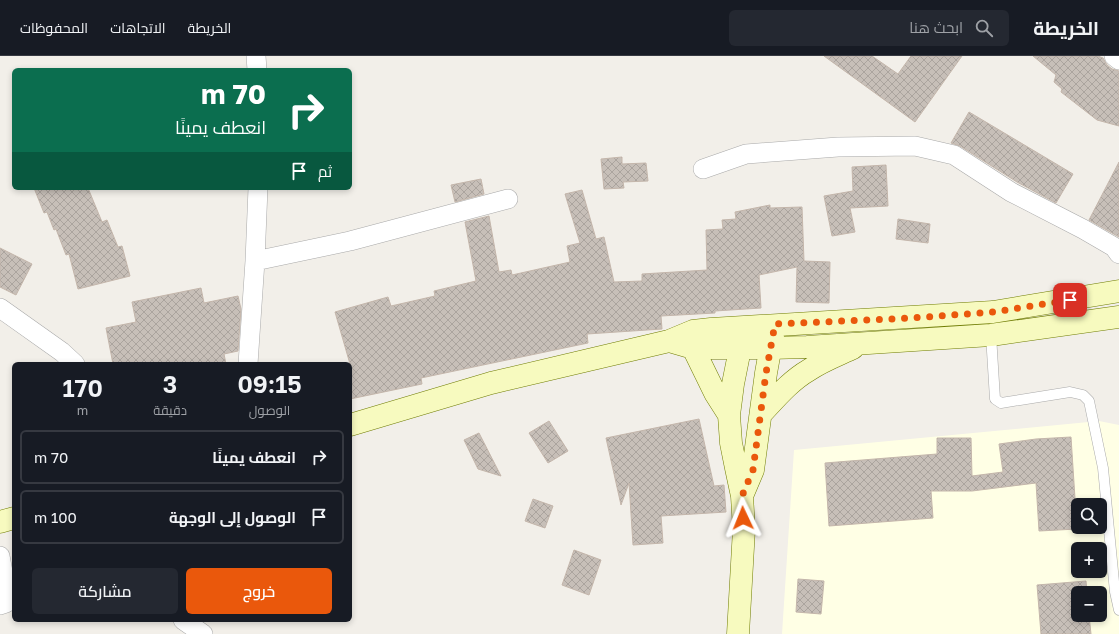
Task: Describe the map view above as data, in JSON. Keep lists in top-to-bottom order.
{
  "page": {
    "header": "الخريطة",
    "search": "ابحث هنا",
    "nav": ["الخريطة", "الاتجاهات", "المحفوظات"],
    "turn": ["70 m", "انعطف يمينًا"],
    "then": "ثم",
    "eta": [
      "09:15",
      "الوصول",
      "3",
      "دقيقة",
      "170",
      "m"
    ],
    "list": [
      {
        "name": "انعطف يمينًا",
        "value": "70 m"
      },
      {
        "name": "الوصول إلى الوجهة",
        "value": "100 m"
      }
    ],
    "map_buttons": ["+", "−"],
    "buttons": ["خروج", "مشاركة"]
  }
}
